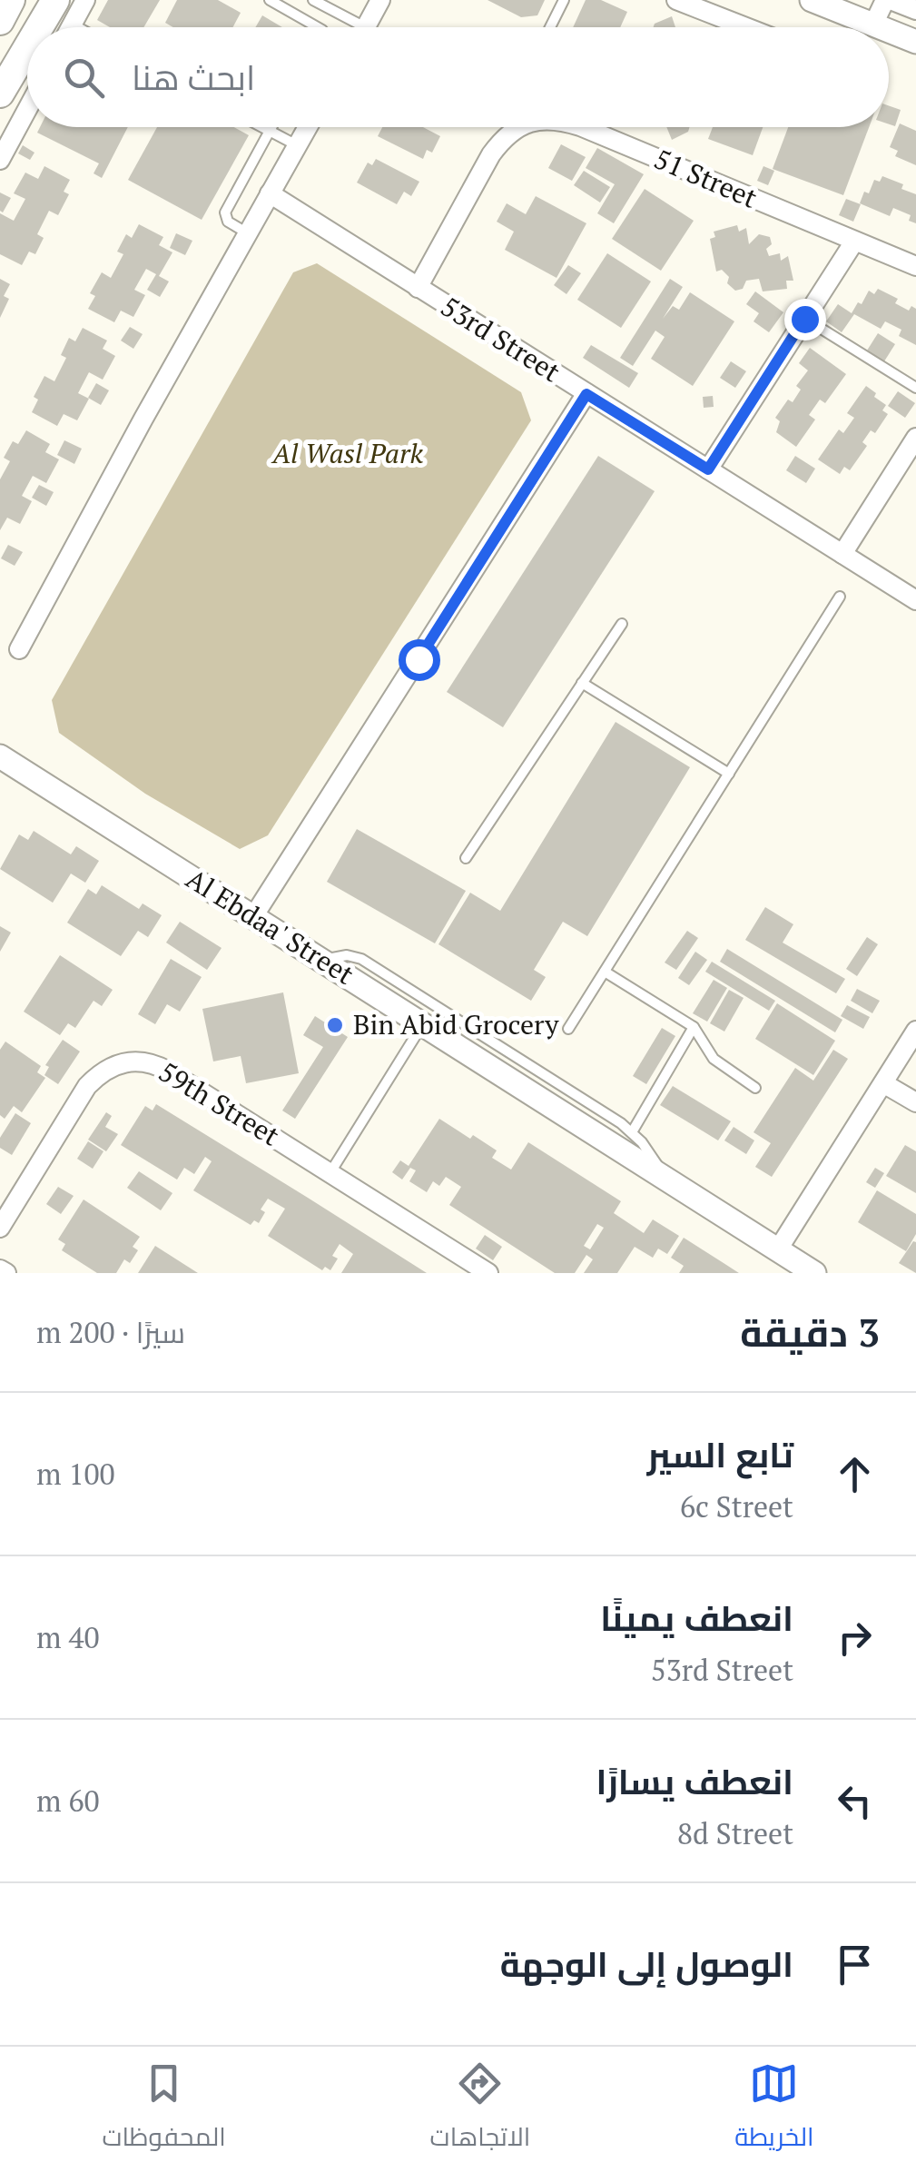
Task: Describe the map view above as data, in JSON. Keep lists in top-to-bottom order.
{
  "streets": {
    "street": [
      "51 Street",
      "53rd Street",
      "Al Ebdaa' Street",
      "59th Street"
    ]
  },
  "crossings": [
    ["51 Street", "53rd Street"]
  ],
  "parks": ["Al Wasl Park"],
  "places": ["Bin Abid Grocery"],
  "page": {
    "search": "ابحث هنا",
    "heading": ["3 دقيقة", "سيرًا · 200 m"],
    "list": [
      ["تابع السير", "6c Street", "100 m"],
      ["انعطف يمينًا", "53rd Street", "40 m"],
      ["انعطف يسارًا", "8d Street", "60 m"],
      "الوصول إلى الوجهة"
    ],
    "nav": ["الخريطة", "الاتجاهات", "المحفوظات"]
  }
}
